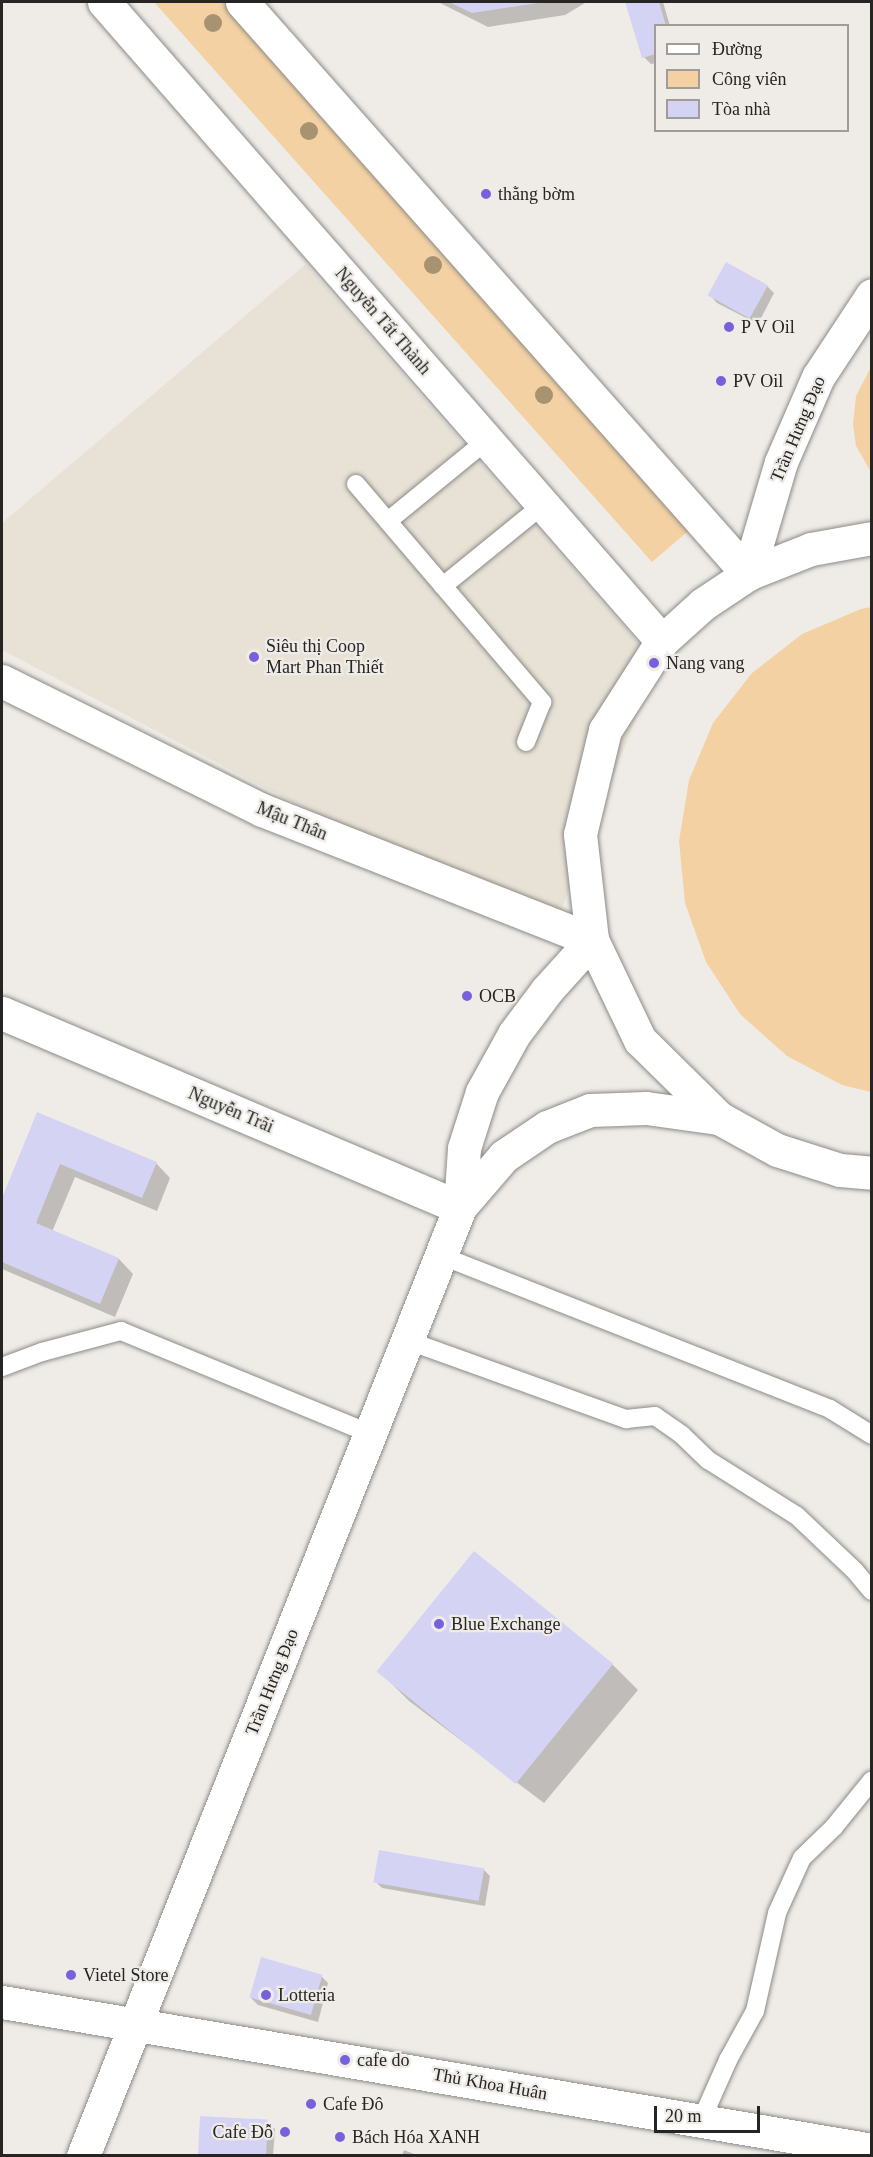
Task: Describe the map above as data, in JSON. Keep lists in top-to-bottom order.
{
  "streets": {
    "main road": [
      "Nguyễn Tất Thành",
      "Trần Hưng Đạo",
      "Mậu Thân",
      "Nguyễn Trãi",
      "Thủ Khoa Huân"
    ]
  },
  "crossings": [
    ["Trần Hưng Đạo", "Mậu Thân"],
    ["Trần Hưng Đạo", "Nguyễn Trãi"],
    ["Trần Hưng Đạo", "Thủ Khoa Huân"]
  ],
  "places": [
    "thằng bờm",
    "P V Oil",
    "PV Oil",
    "Siêu thị Coop Mart Phan Thiết",
    "Nang vang",
    "OCB",
    "Blue Exchange",
    "Vietel Store",
    "Lotteria",
    "cafe do",
    "Cafe Đô",
    "Cafe Đỗ",
    "Bách Hóa XANH"
  ],
  "legend": ["Đường", "Công viên", "Tòa nhà"],
  "scale_bar": "20 m"
}
